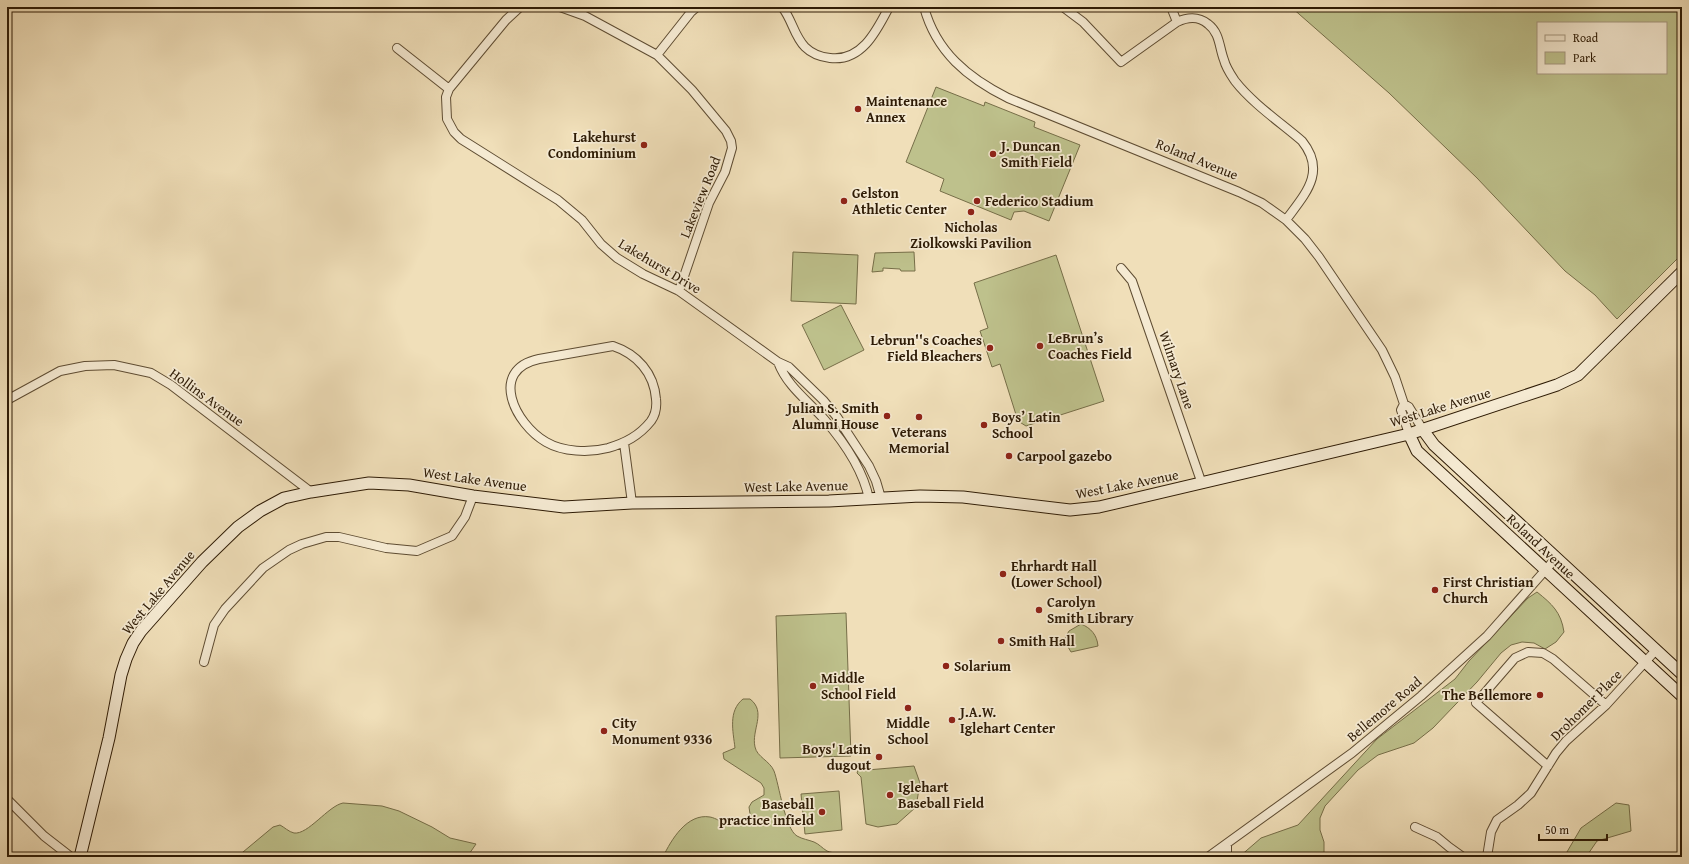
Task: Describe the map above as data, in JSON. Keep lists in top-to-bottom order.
{
  "streets": {
    "street": [
      "Roland Avenue",
      "Lakeview Road",
      "Lakehurst Drive",
      "Wilmary Lane",
      "Hollins Avenue",
      "West Lake Avenue",
      "Drohomer Place",
      "Bellemore Road"
    ]
  },
  "crossings": [
    ["Roland Avenue", "West Lake Avenue"],
    ["Roland Avenue", "Drohomer Place"],
    ["Roland Avenue", "Bellemore Road"],
    ["Lakeview Road", "Lakehurst Drive"],
    ["Lakehurst Drive", "West Lake Avenue"],
    ["Wilmary Lane", "West Lake Avenue"],
    ["Hollins Avenue", "West Lake Avenue"]
  ],
  "places": [
    "Maintenance Annex",
    "Lakehurst Condominium",
    "J. Duncan Smith Field",
    "Gelston Athletic Center",
    "Federico Stadium",
    "Nicholas Ziolkowski Pavilion",
    "LeBrun’s Coaches Field",
    "Lebrun''s Coaches Field Bleachers",
    "Julian S. Smith Alumni House",
    "Veterans Memorial",
    "Boys’ Latin School",
    "Carpool gazebo",
    "Ehrhardt Hall (Lower School)",
    "First Christian Church",
    "Carolyn Smith Library",
    "Smith Hall",
    "Solarium",
    "Middle School Field",
    "The Bellemore",
    "Middle School",
    "J.A.W. Iglehart Center",
    "City Monument 9336",
    "Boys' Latin dugout",
    "Iglehart Baseball Field",
    "Baseball practice infield"
  ],
  "legend": ["Road", "Park"],
  "scale_bar": "50 m"
}
